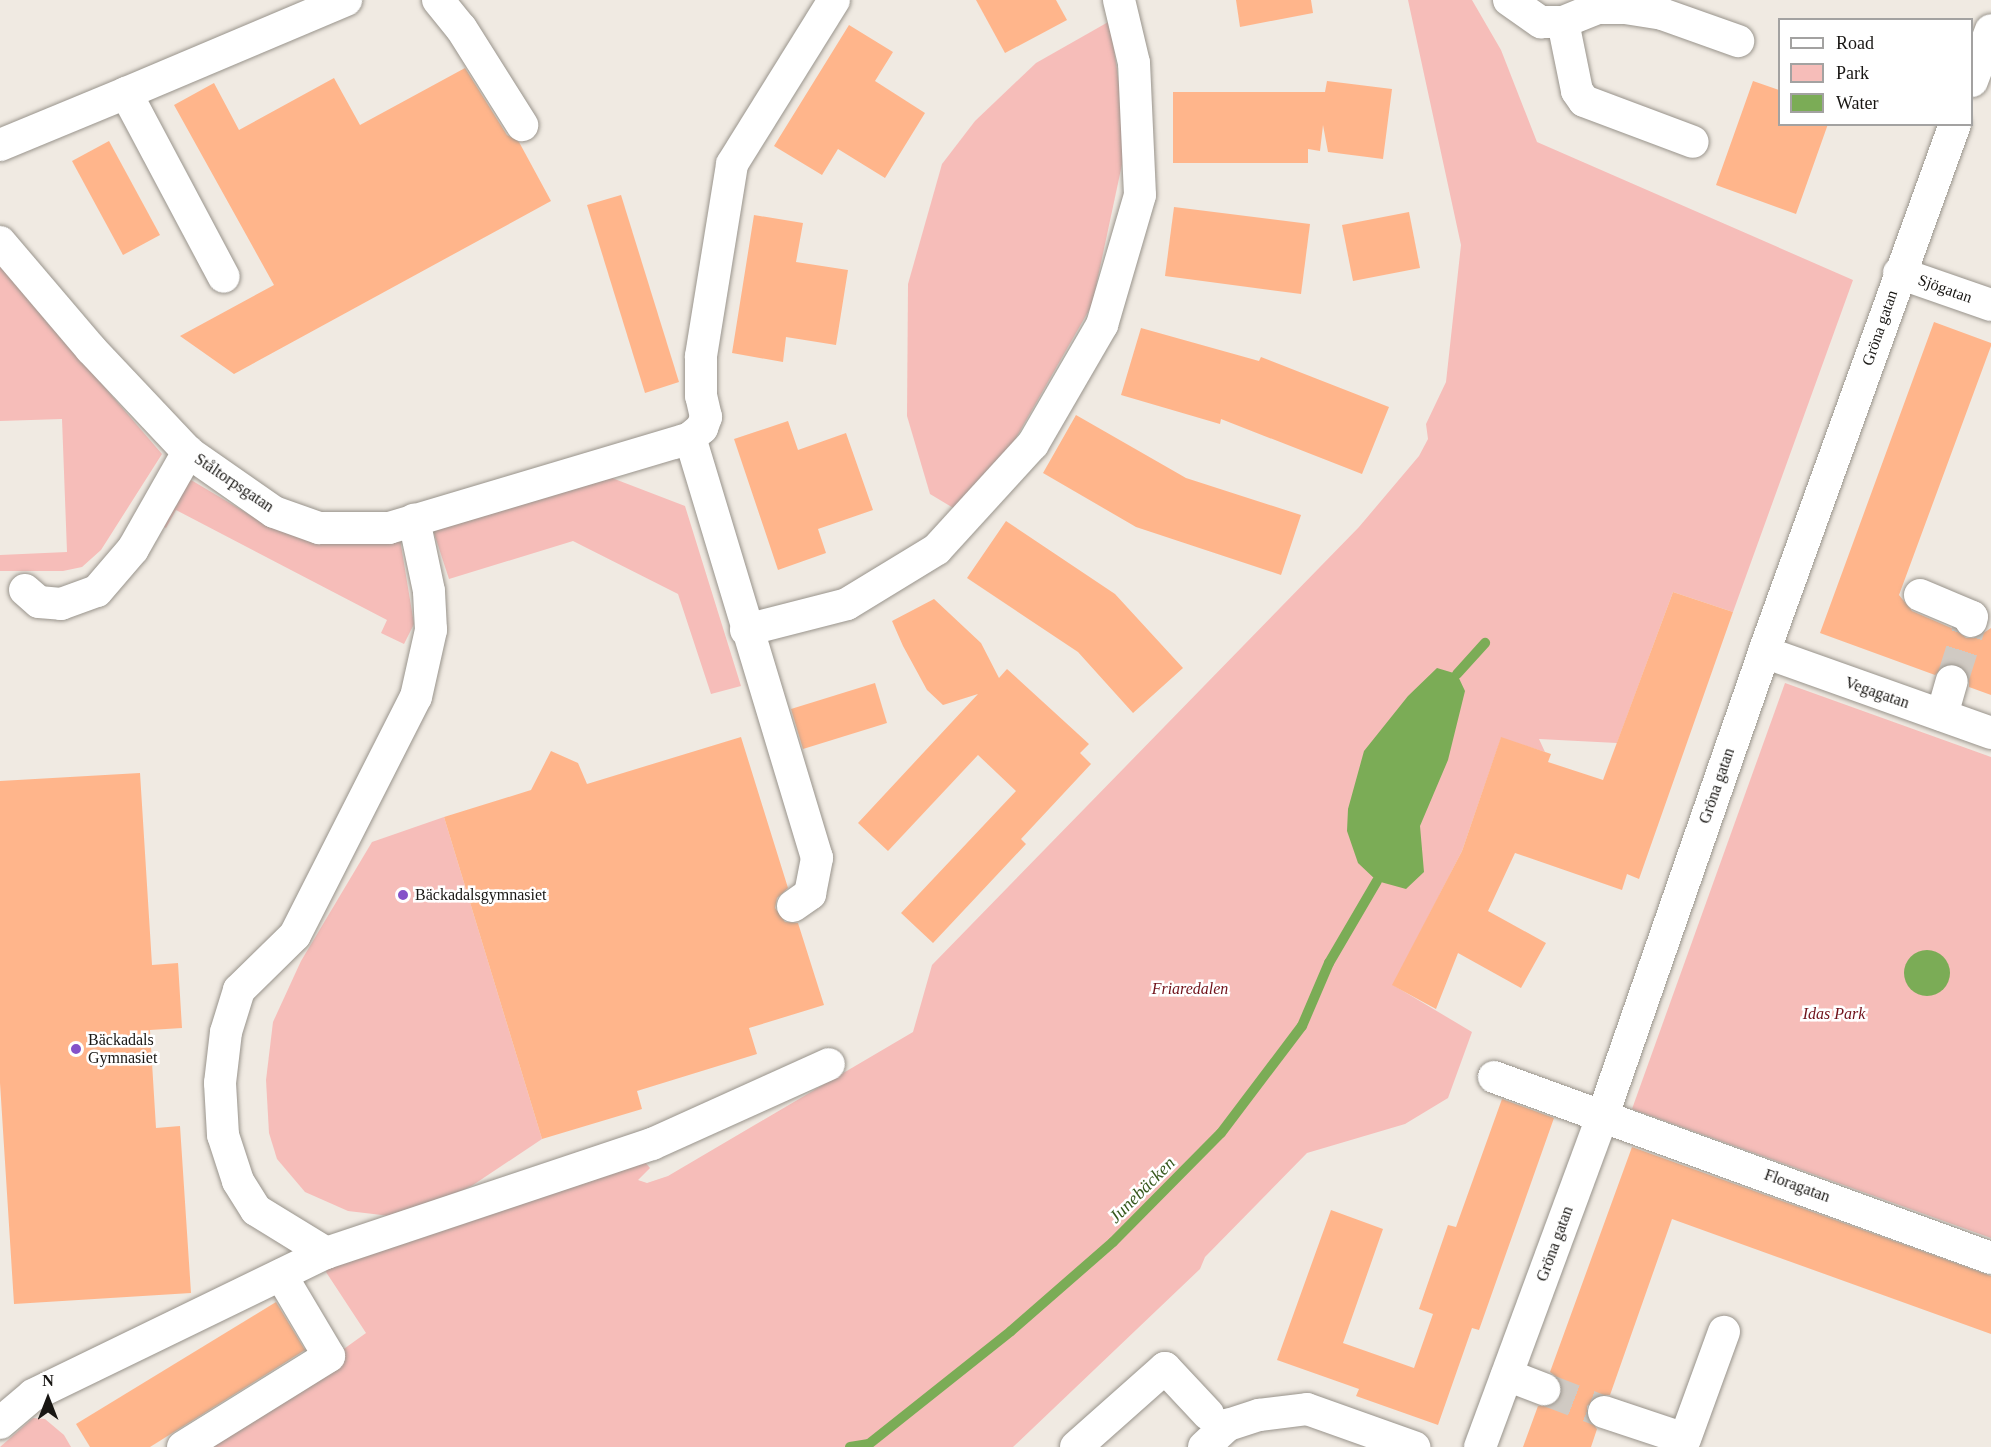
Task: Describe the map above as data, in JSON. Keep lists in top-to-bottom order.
{
  "streets": {
    "street": [
      "Sjögatan",
      "Gröna gatan",
      "Ståltorpsgatan",
      "Vegagatan",
      "Floragatan"
    ]
  },
  "crossings": [
    ["Sjögatan", "Gröna gatan"],
    ["Gröna gatan", "Vegagatan"],
    ["Gröna gatan", "Floragatan"]
  ],
  "water": ["Junebäcken"],
  "parks": ["Friaredalen", "Idas Park"],
  "places": ["Bäckadalsgymnasiet", "Bäckadals Gymnasiet"],
  "legend": ["Road", "Park", "Water"],
  "north": "top"
}
